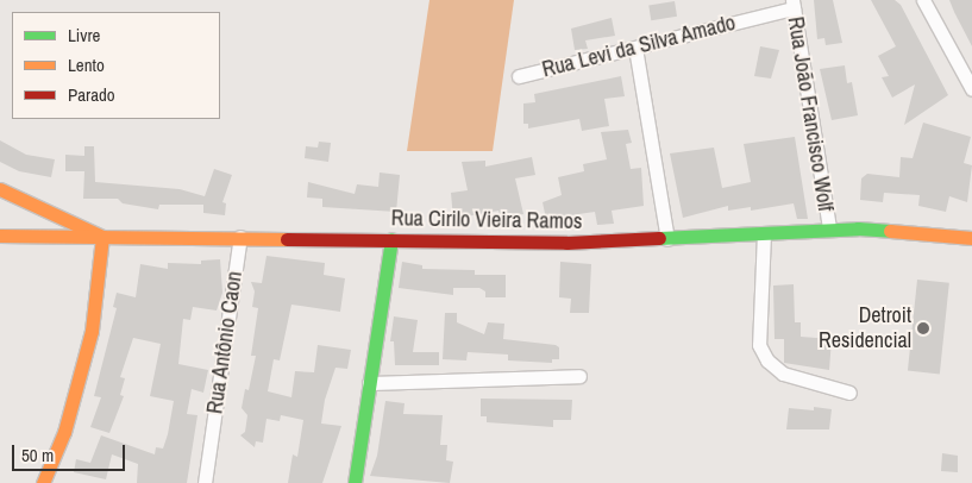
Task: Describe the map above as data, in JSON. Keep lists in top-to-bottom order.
{
  "streets": {
    "main road": ["Rua Cirilo Vieira Ramos"],
    "street": ["Rua Levi da Silva Amado", "Rua João Francisco Wolf", "Rua Antônio Caon"]
  },
  "crossings": [
    ["Rua Levi da Silva Amado", "Rua João Francisco Wolf"],
    ["Rua João Francisco Wolf", "Rua Cirilo Vieira Ramos"],
    ["Rua Cirilo Vieira Ramos", "Rua Antônio Caon"]
  ],
  "places": ["Detroit Residencial"],
  "legend": ["Livre", "Lento", "Parado"],
  "scale_bar": "50 m"
}
